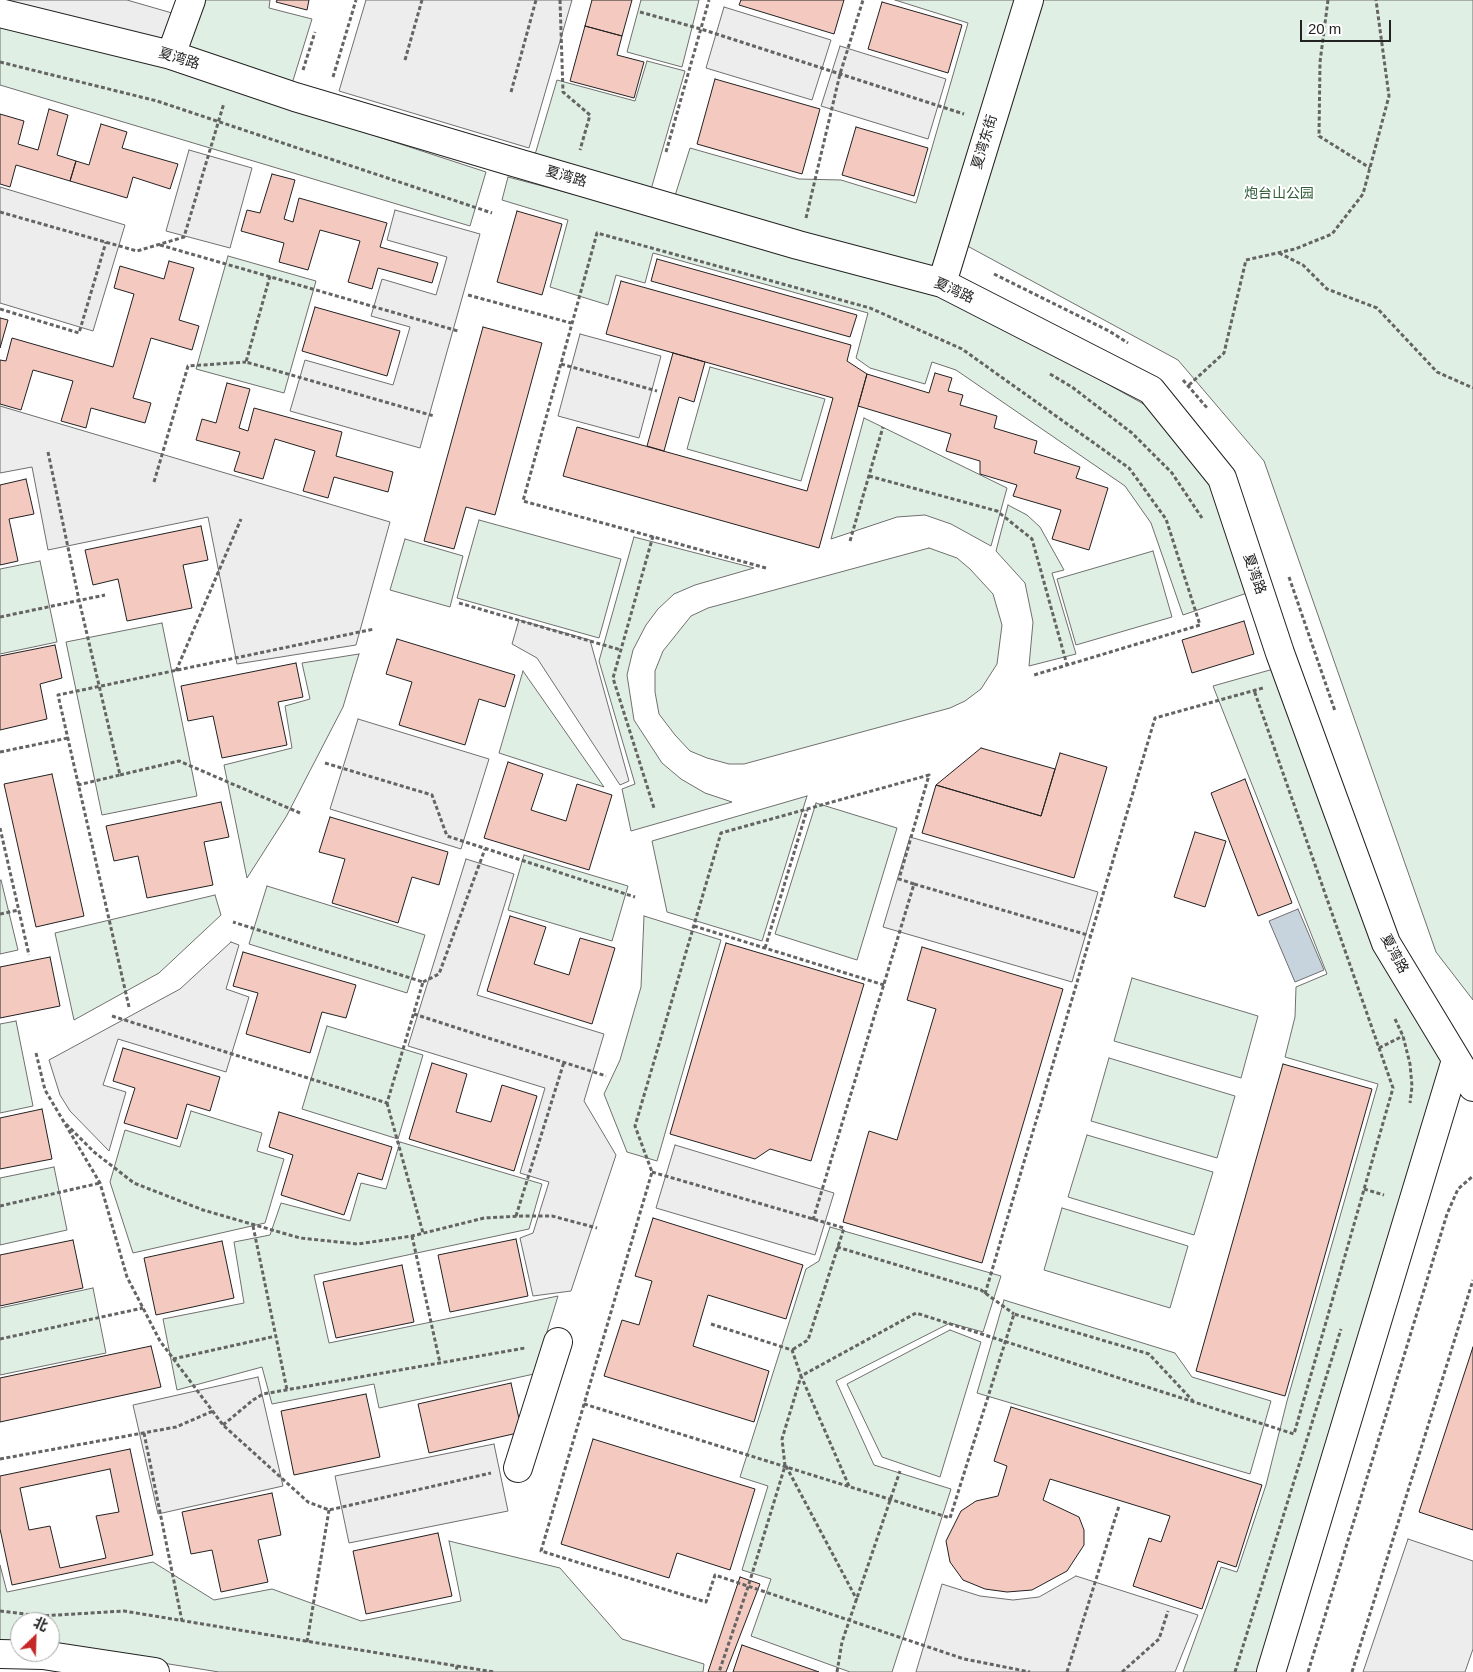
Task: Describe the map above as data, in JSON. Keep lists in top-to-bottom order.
{
  "streets": {
    "street": ["夏湾路", "夏湾东街"]
  },
  "crossings": [
    ["夏湾路", "夏湾东街"]
  ],
  "parks": ["炮台山公园"],
  "scale_bar": "20 m",
  "north": "top right"
}
